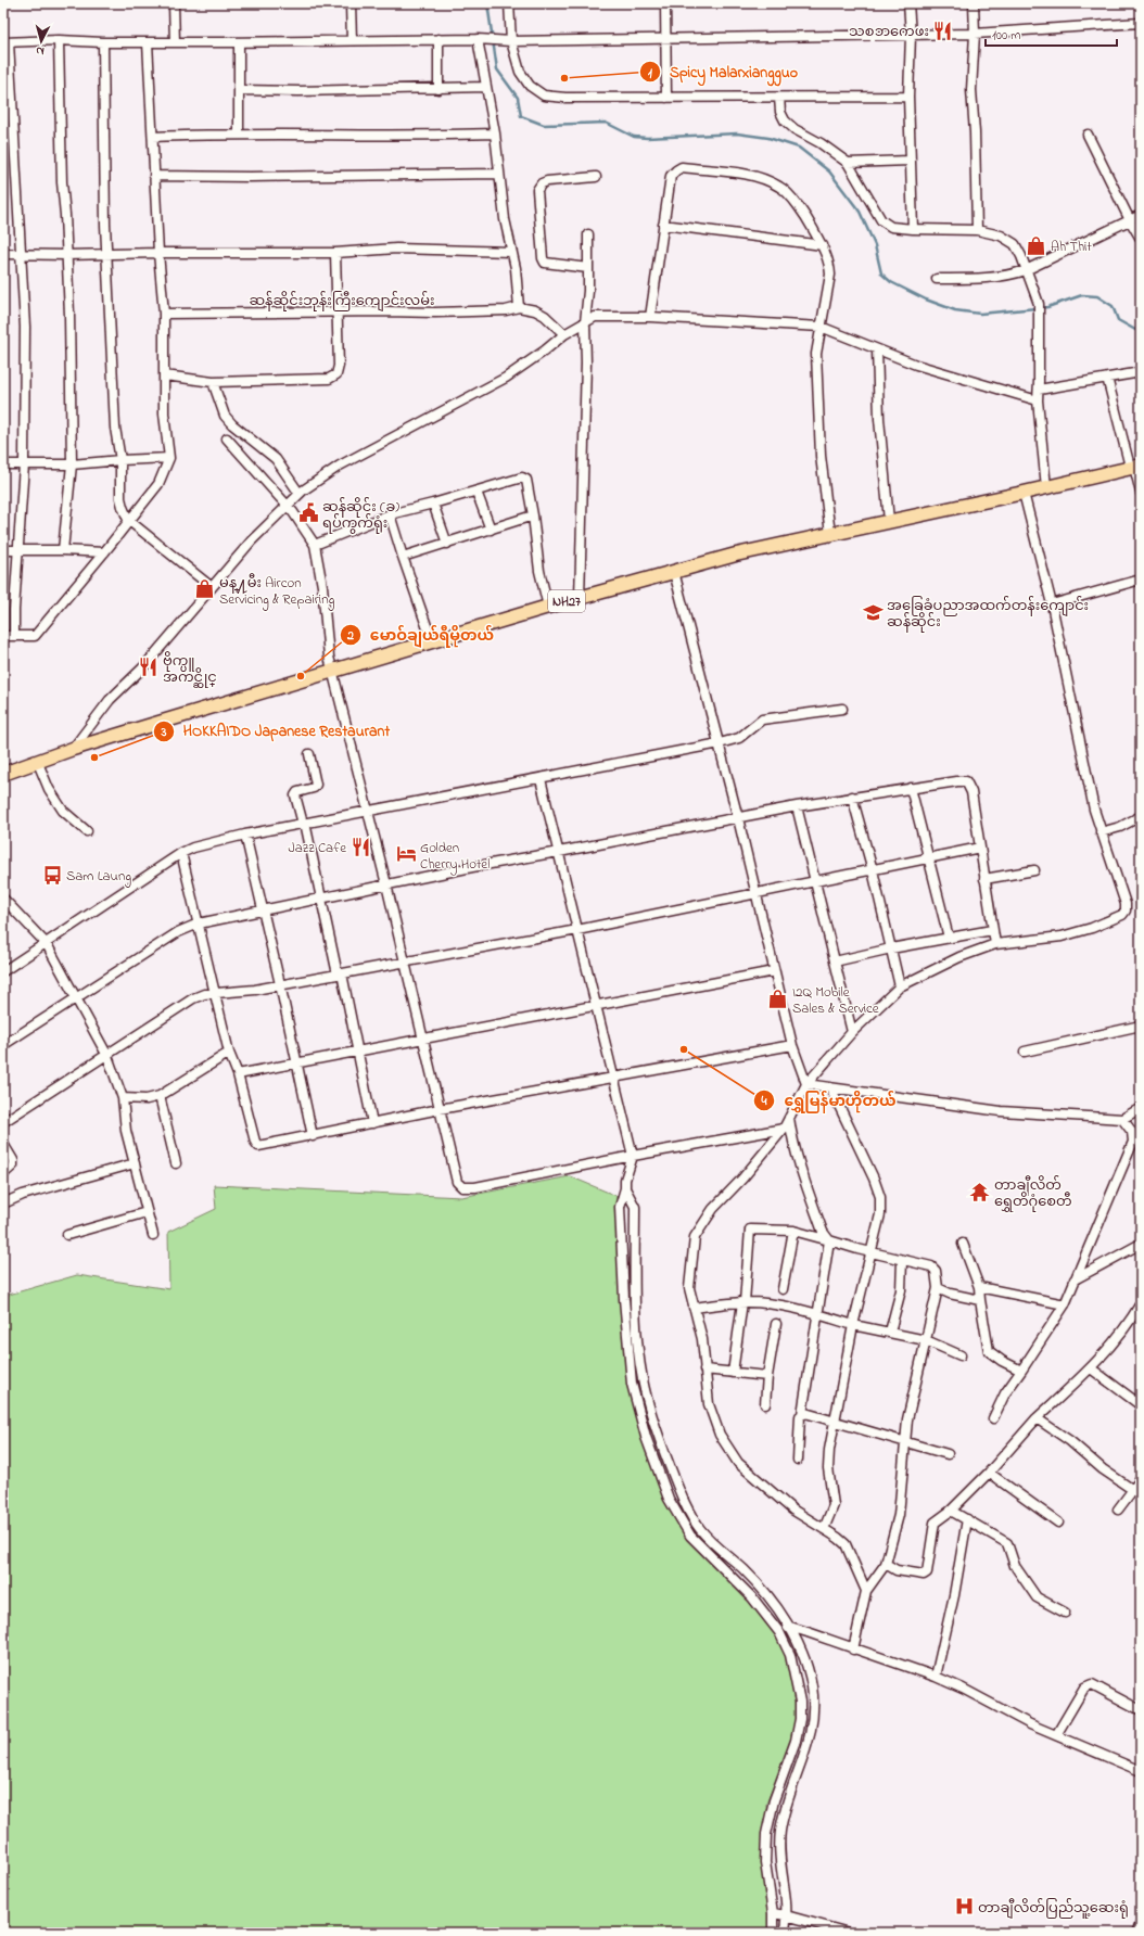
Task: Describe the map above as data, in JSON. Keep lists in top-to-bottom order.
{
  "streets": {
    "main road": ["NH27"],
    "street": ["ဆန်ဆိုင်းဘုန်းကြီးကျောင်းလမ်း"]
  },
  "places": {
    "restaurant": ["သစၥာကေဖး", "ဗိုက္ပူ အကင္ဆိုင္", "Jazz Cafe"],
    "other": [
      "Spicy Malarxiangguo",
      "မောဝ်ချယ်ရီမိုတယ်",
      "HOKKAIDO Japanese Restaurant",
      "ရွှေမြန်မာဟိုတယ်"
    ],
    "shop": ["Ah Thit", "မန္႔မီး Aircon Servicing & Repairing", "I2Q Mobile Sales & Service"],
    "public building": ["ဆန်ဆိုင်း (ခ) ရပ်ကွက်ရုံး"],
    "school or university": ["အခြေခံပညာအထက်တန်းကျောင်း ဆန်ဆိုင်း"],
    "hotel": ["Golden Cherry Hotel"],
    "bus stop": ["Sam Laung"],
    "temple": ["တာချီလိတ် ရွှေတိဂုံစေတီ"],
    "hospital": ["တာချီလိတ်ပြည်သူ့ဆေးရုံ"]
  },
  "scale_bar": "100 m",
  "north": "bottom"
}
